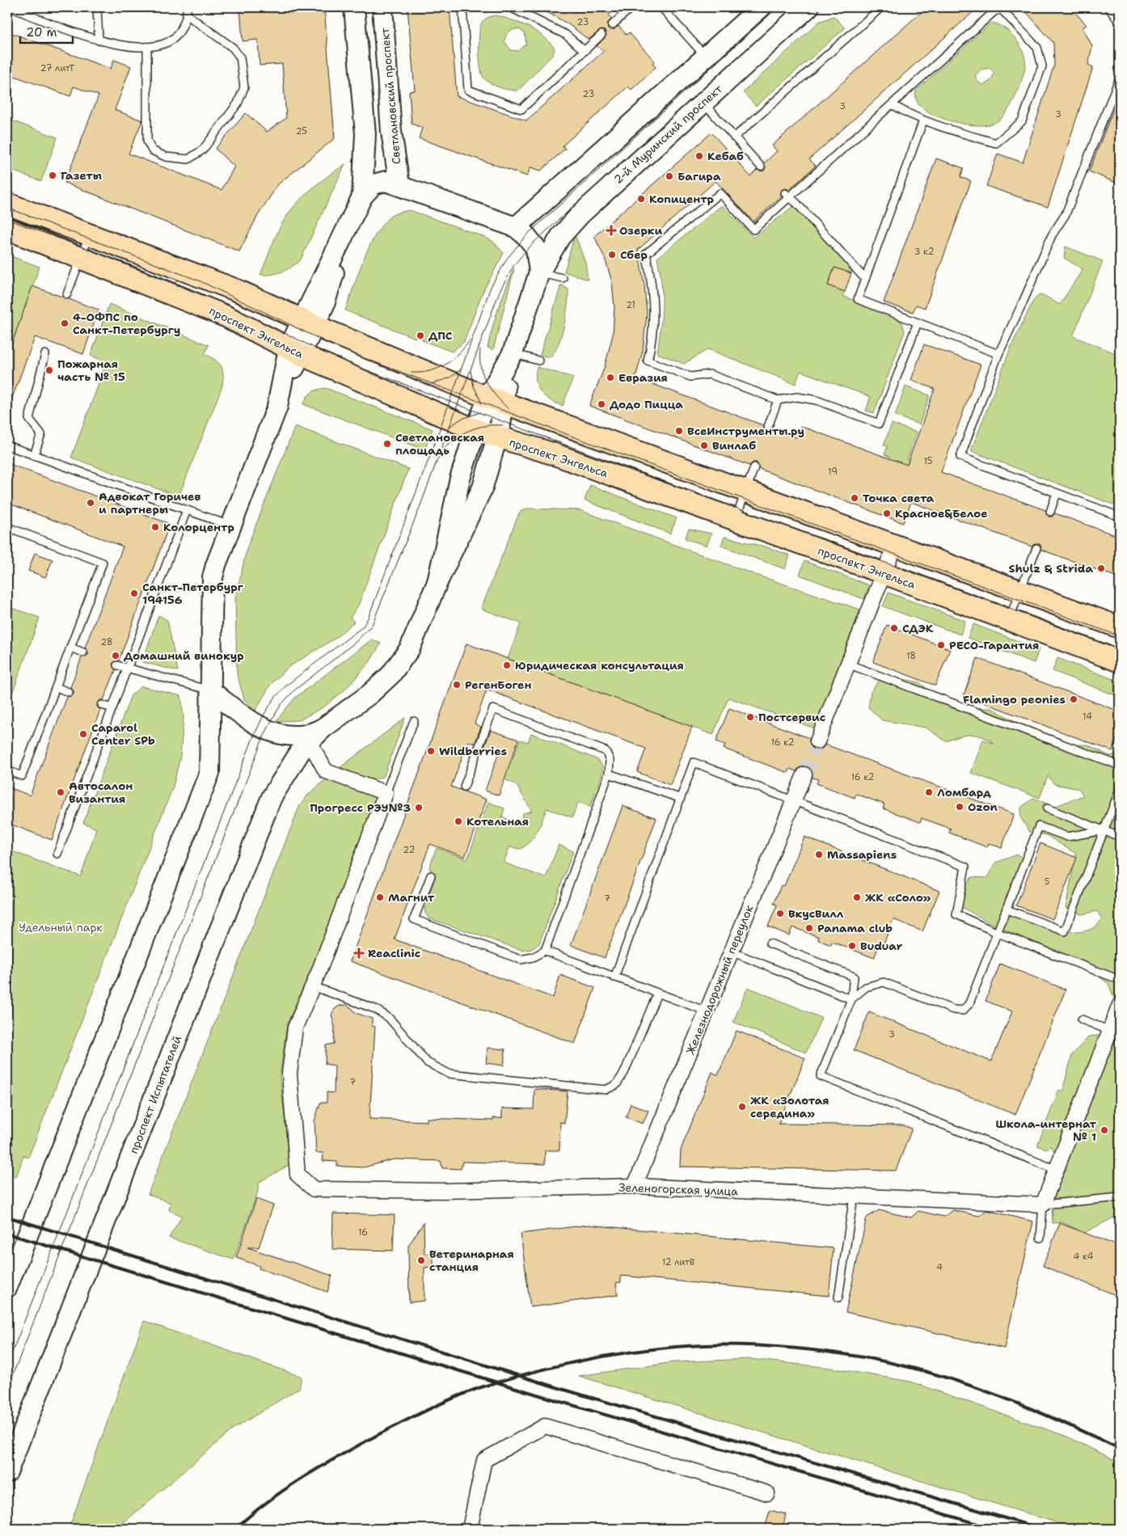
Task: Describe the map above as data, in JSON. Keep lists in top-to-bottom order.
{
  "streets": {
    "main road": [
      "Светлановский проспект",
      "2-й Муринский проспект",
      "проспект Энгельса",
      "проспект Испытателей"
    ],
    "street": ["Железнодорожный переулок", "Зеленогорская улица"]
  },
  "crossings": [
    ["Железнодорожный переулок", "Зеленогорская улица"]
  ],
  "parks": ["Удельный парк"],
  "places": {
    "other": [
      "Кебаб",
      "Газеты",
      "Багира",
      "Копицентр",
      "Сбер",
      "4-ОФПС по Санкт-Петербургу",
      "ДПС",
      "Пожарная часть № 15",
      "Евразия",
      "Додо Пицца",
      "ВсеИнструменты.ру",
      "Светлановская площадь",
      "Винлаб",
      "Точка света",
      "Адвокат Горичев и партнеры",
      "Красное&Белое",
      "Колорцентр",
      "Shulz & Strida",
      "Санкт-Петербург 194156",
      "СДЭК",
      "РЕСО-Гарантия",
      "Домашний винокур",
      "Юридическая консультация",
      "РегенБоген",
      "Flamingo peonies",
      "Постсервис",
      "Caparol Сenter SPb",
      "Wildberries",
      "Автосалон Византия",
      "Ломбард",
      "Ozon",
      "Прогресс РЭУ№3",
      "Котельная",
      "Massapiens",
      "Магнит",
      "ЖК «Соло»",
      "ВкусВилл",
      "Panama club",
      "Buduar",
      "ЖК «Золотая середина»",
      "Школа-интернат № 1",
      "Ветеринарная станция"
    ],
    "health": ["Озерки", "Reaclinic"]
  },
  "house_numbers": [
    "23",
    "27 литТ",
    "23",
    "3",
    "3",
    "25",
    "3 к2",
    "21",
    "15",
    "19",
    "28",
    "18",
    "14",
    "16 к2",
    "16 к2",
    "22",
    "5",
    "7",
    "3",
    "7",
    "16",
    "4 к4",
    "12 литВ",
    "4"
  ],
  "scale_bar": "20 m"
}
